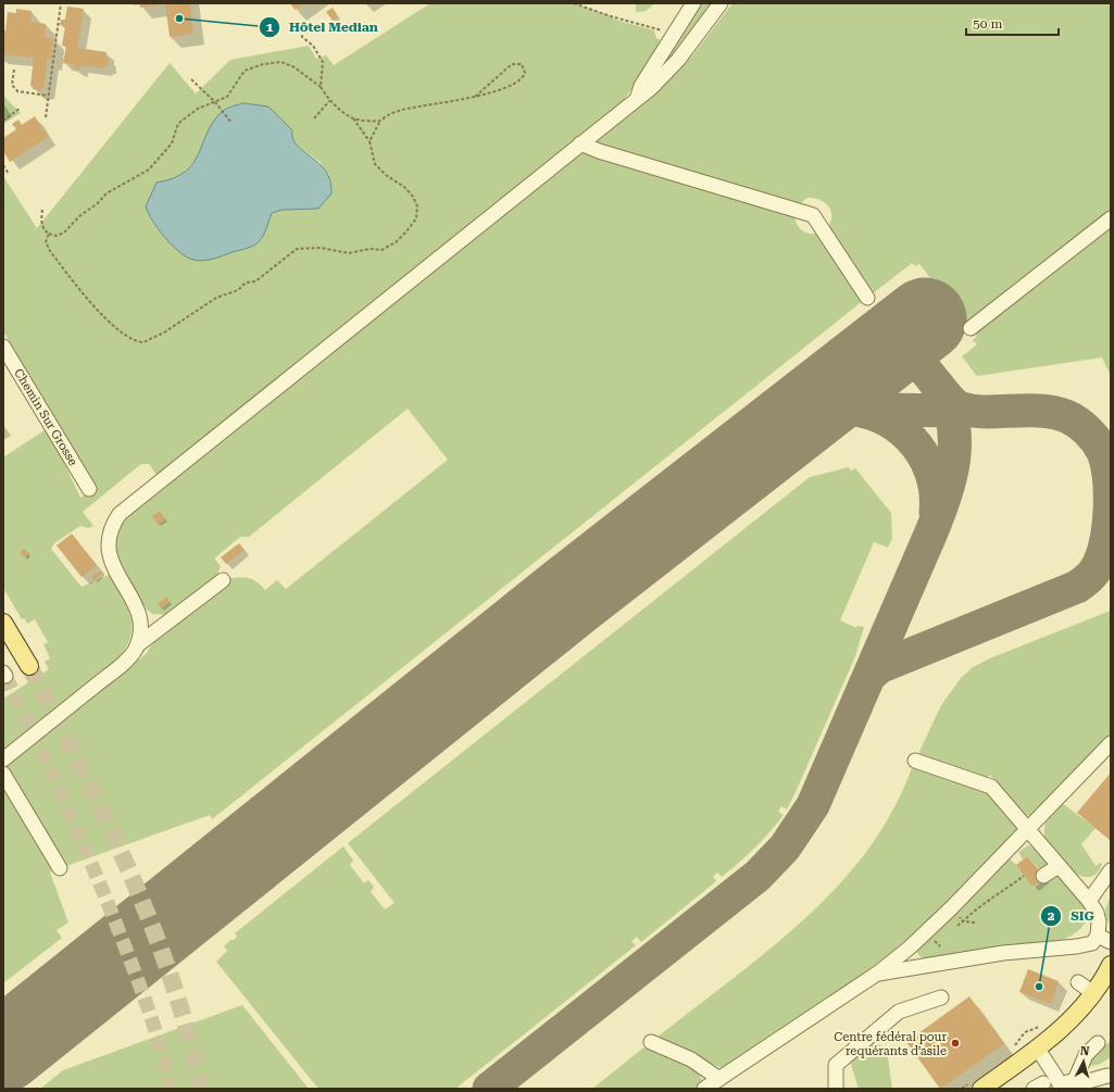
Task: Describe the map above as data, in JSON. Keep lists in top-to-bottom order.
{
  "streets": {
    "street": ["Chemin Sur Grosse"]
  },
  "places": ["Hôtel Median", "SIG", "Centre fédéral pour requérants d’asile"],
  "scale_bar": "50 m",
  "north": "top"
}
